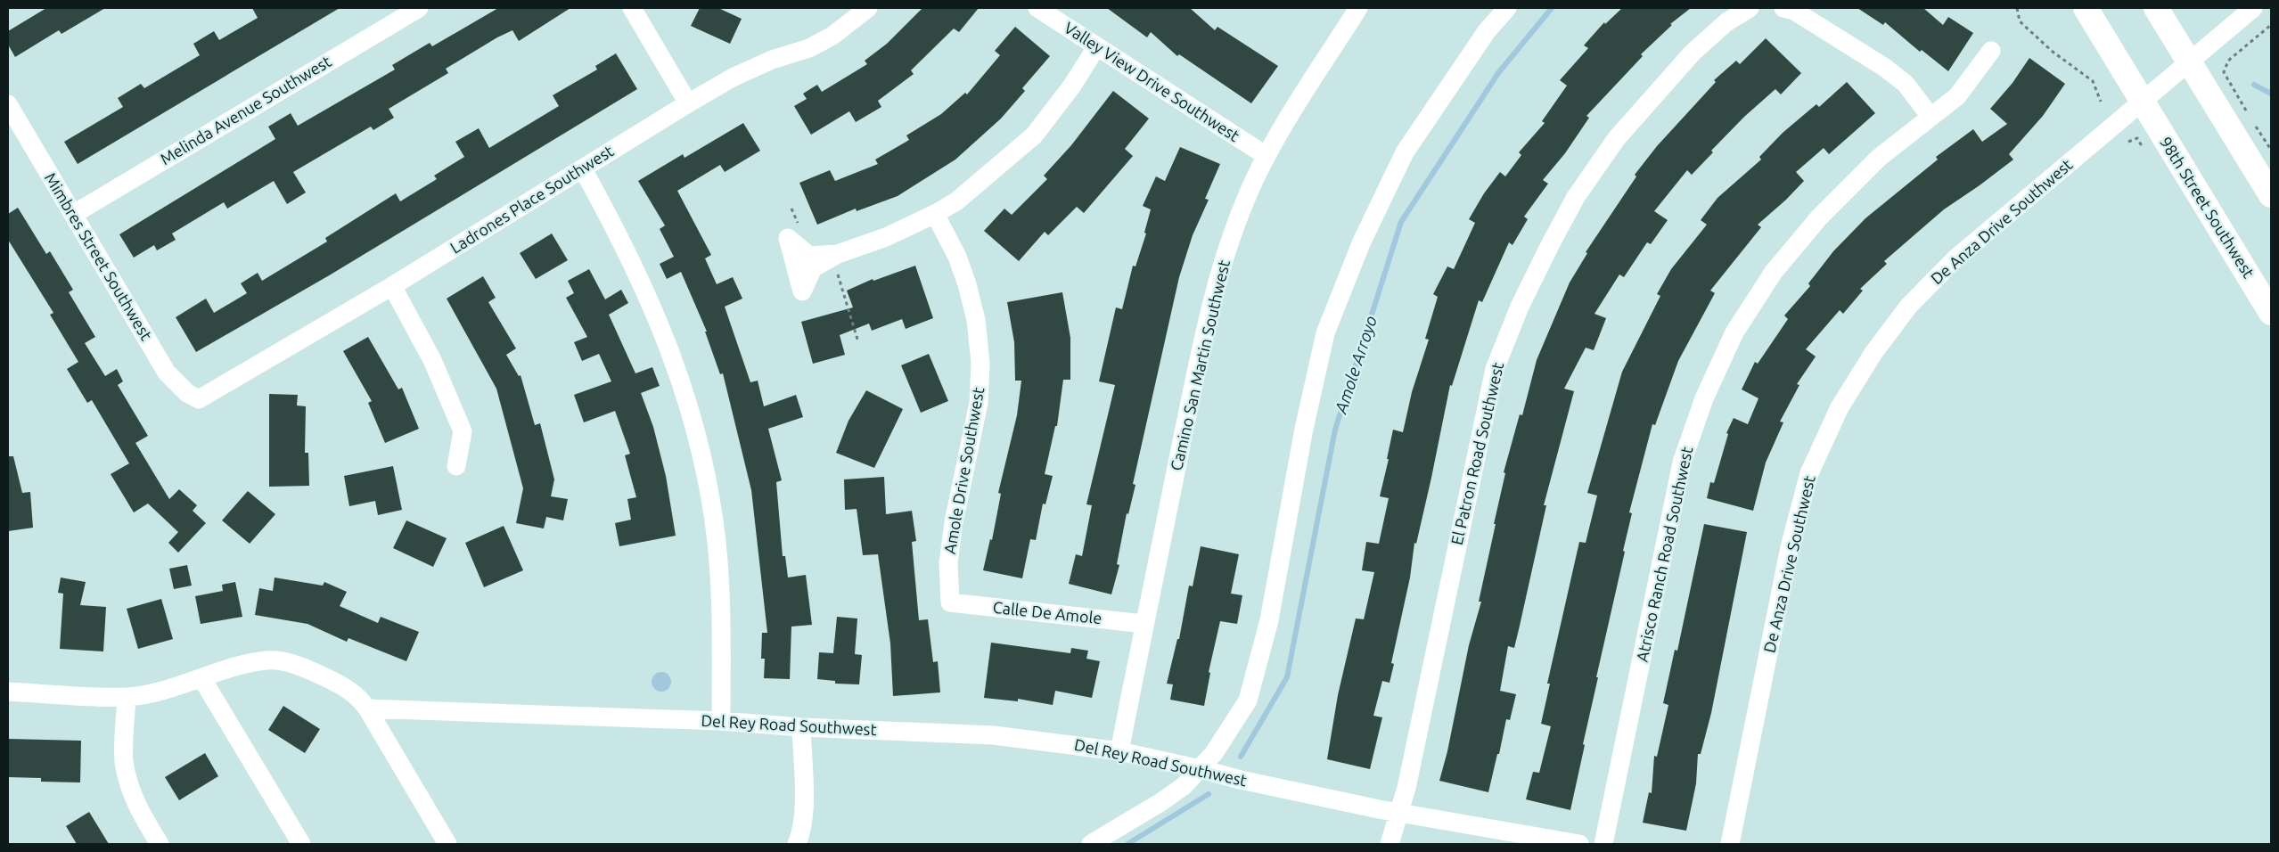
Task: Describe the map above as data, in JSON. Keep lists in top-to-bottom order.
{
  "streets": {
    "main road": ["98th Street Southwest"],
    "street": [
      "Valley View Drive Southwest",
      "Melinda Avenue Southwest",
      "Ladrones Place Southwest",
      "De Anza Drive Southwest",
      "Mimbres Street Southwest",
      "Camino San Martin Southwest",
      "El Patron Road Southwest",
      "Amole Drive Southwest",
      "Atrisco Ranch Road Southwest",
      "Calle De Amole",
      "Del Rey Road Southwest"
    ]
  },
  "crossings": [
    ["Valley View Drive Southwest", "Camino San Martin Southwest"],
    ["Melinda Avenue Southwest", "Mimbres Street Southwest"],
    ["Ladrones Place Southwest", "Mimbres Street Southwest"],
    ["98th Street Southwest", "De Anza Drive Southwest"],
    ["Camino San Martin Southwest", "Calle De Amole"],
    ["Camino San Martin Southwest", "Del Rey Road Southwest"],
    ["El Patron Road Southwest", "Del Rey Road Southwest"],
    ["Amole Drive Southwest", "Calle De Amole"]
  ],
  "water": ["Amole Arroyo"]
}
